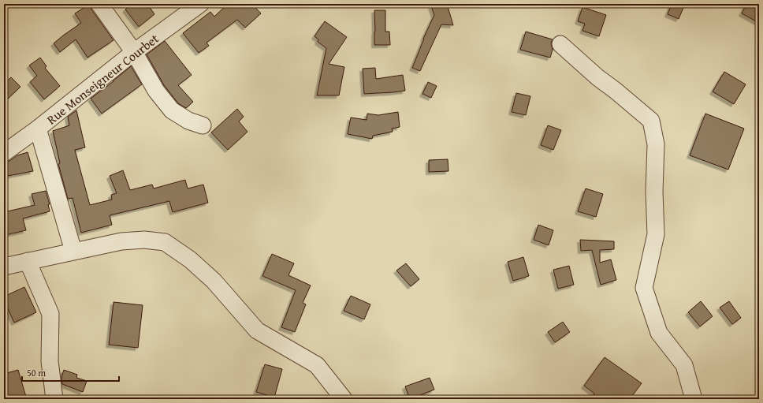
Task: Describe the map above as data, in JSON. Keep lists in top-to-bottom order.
{
  "streets": {
    "street": ["Rue Monseigneur Courbet"]
  },
  "scale_bar": "50 m"
}
